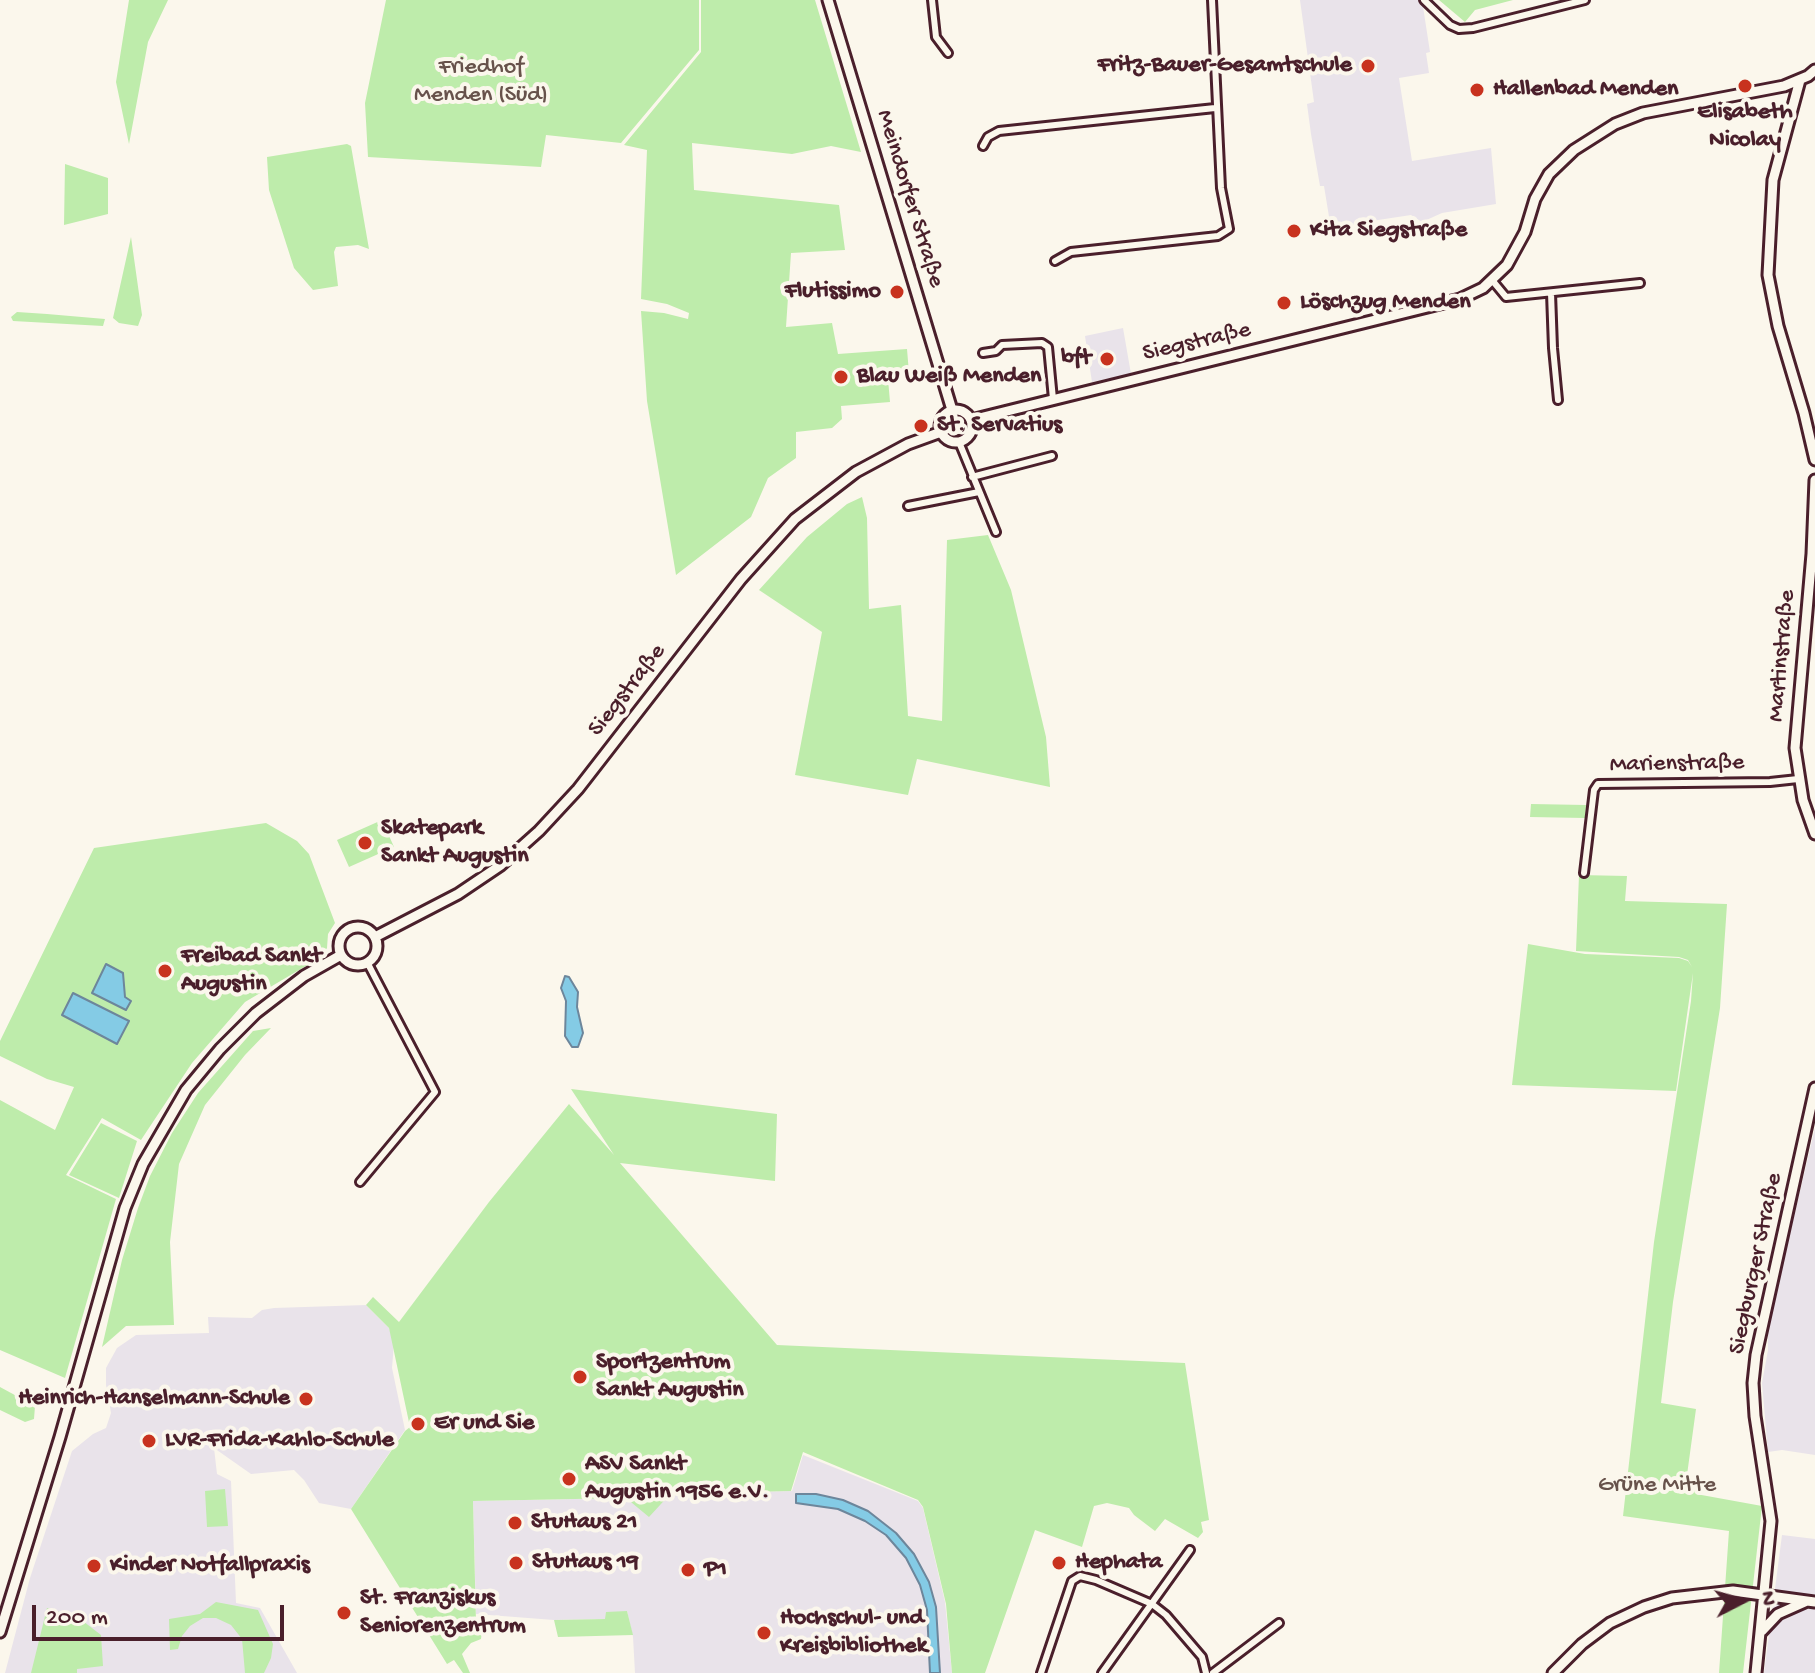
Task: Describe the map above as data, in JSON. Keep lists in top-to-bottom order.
{
  "streets": {
    "main road": [
      "Meindorfer Straße",
      "Siegstraße",
      "Martinstraße",
      "Siegburger Straße"
    ],
    "street": ["Marienstraße"]
  },
  "crossings": [
    ["Meindorfer Straße", "Siegstraße"],
    ["Martinstraße", "Marienstraße"]
  ],
  "parks": ["Friedhof Menden (Süd)", "Grüne Mitte"],
  "places": [
    "Fritz-Bauer-Gesamtschule",
    "Elisabeth Nicolay",
    "Hallenbad Menden",
    "Kita Siegstraße",
    "Flutissimo",
    "Löschzug Menden",
    "bft",
    "Blau Weiß Menden",
    "St. Servatius",
    "Skatepark Sankt Augustin",
    "Freibad Sankt Augustin",
    "Sportzentrum Sankt Augustin",
    "Heinrich-Hanselmann-Schule",
    "Er und Sie",
    "LVR-Frida-Kahlo-Schule",
    "ASV Sankt Augustin 1956 e.V.",
    "StuHaus 21",
    "StuHaus 19",
    "Hephata",
    "Kinder Notfallpraxis",
    "P1",
    "St. Franziskus Seniorenzentrum",
    "Hochschul- und Kreisbibliothek"
  ],
  "scale_bar": "200 m",
  "north": "right"
}
